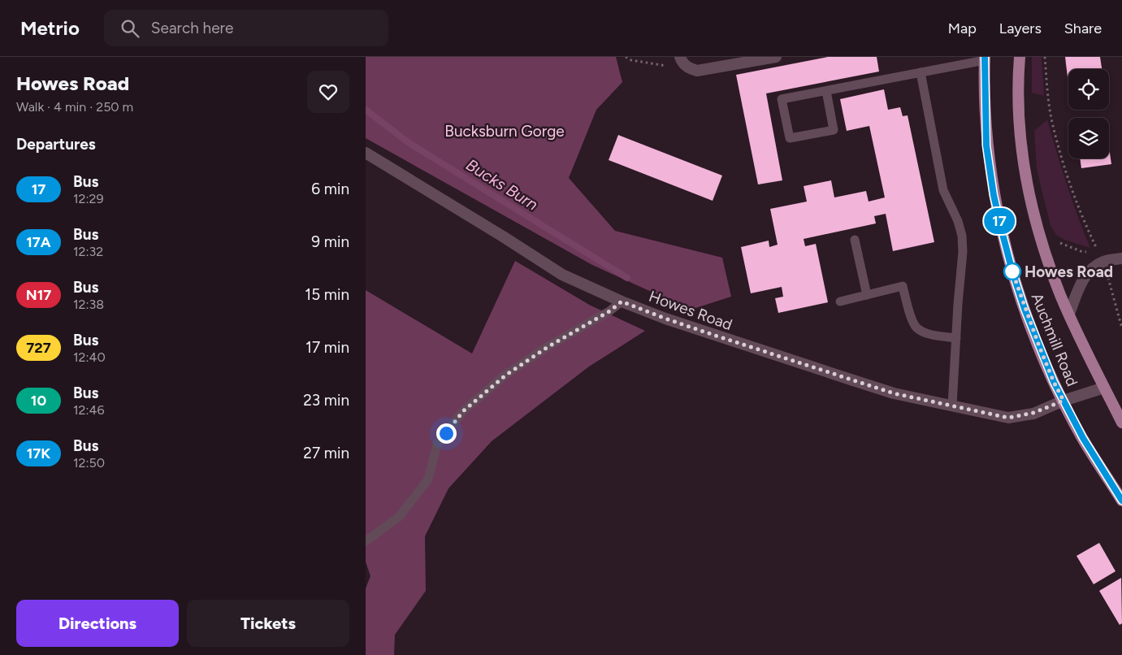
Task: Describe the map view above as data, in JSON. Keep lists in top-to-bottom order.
{
  "streets": {
    "main road": ["Auchmill Road"],
    "street": ["Howes Road"]
  },
  "crossings": [
    ["Howes Road", "Auchmill Road"]
  ],
  "water": ["Bucks Burn"],
  "parks": ["Bucksburn Gorge"],
  "places": ["Howes Road"],
  "lines": ["bus line 17"],
  "page": {
    "header": "Metrio",
    "search": "Search here",
    "nav": ["Map", "Layers", "Share"],
    "heading": [
      ["Howes Road", "Walk · 4 min · 250 m"],
      "Departures"
    ],
    "on_map": "17",
    "list": [
      {
        "mark": "17",
        "name": "Bus",
        "note": "12:29",
        "value": "6 min"
      },
      {
        "mark": "17A",
        "name": "Bus",
        "note": "12:32",
        "value": "9 min"
      },
      {
        "mark": "N17",
        "name": "Bus",
        "note": "12:38",
        "value": "15 min"
      },
      {
        "mark": "727",
        "name": "Bus",
        "note": "12:40",
        "value": "17 min"
      },
      {
        "mark": "10",
        "name": "Bus",
        "note": "12:46",
        "value": "23 min"
      },
      {
        "mark": "17K",
        "name": "Bus",
        "note": "12:50",
        "value": "27 min"
      }
    ],
    "buttons": ["Directions", "Tickets"]
  }
}
